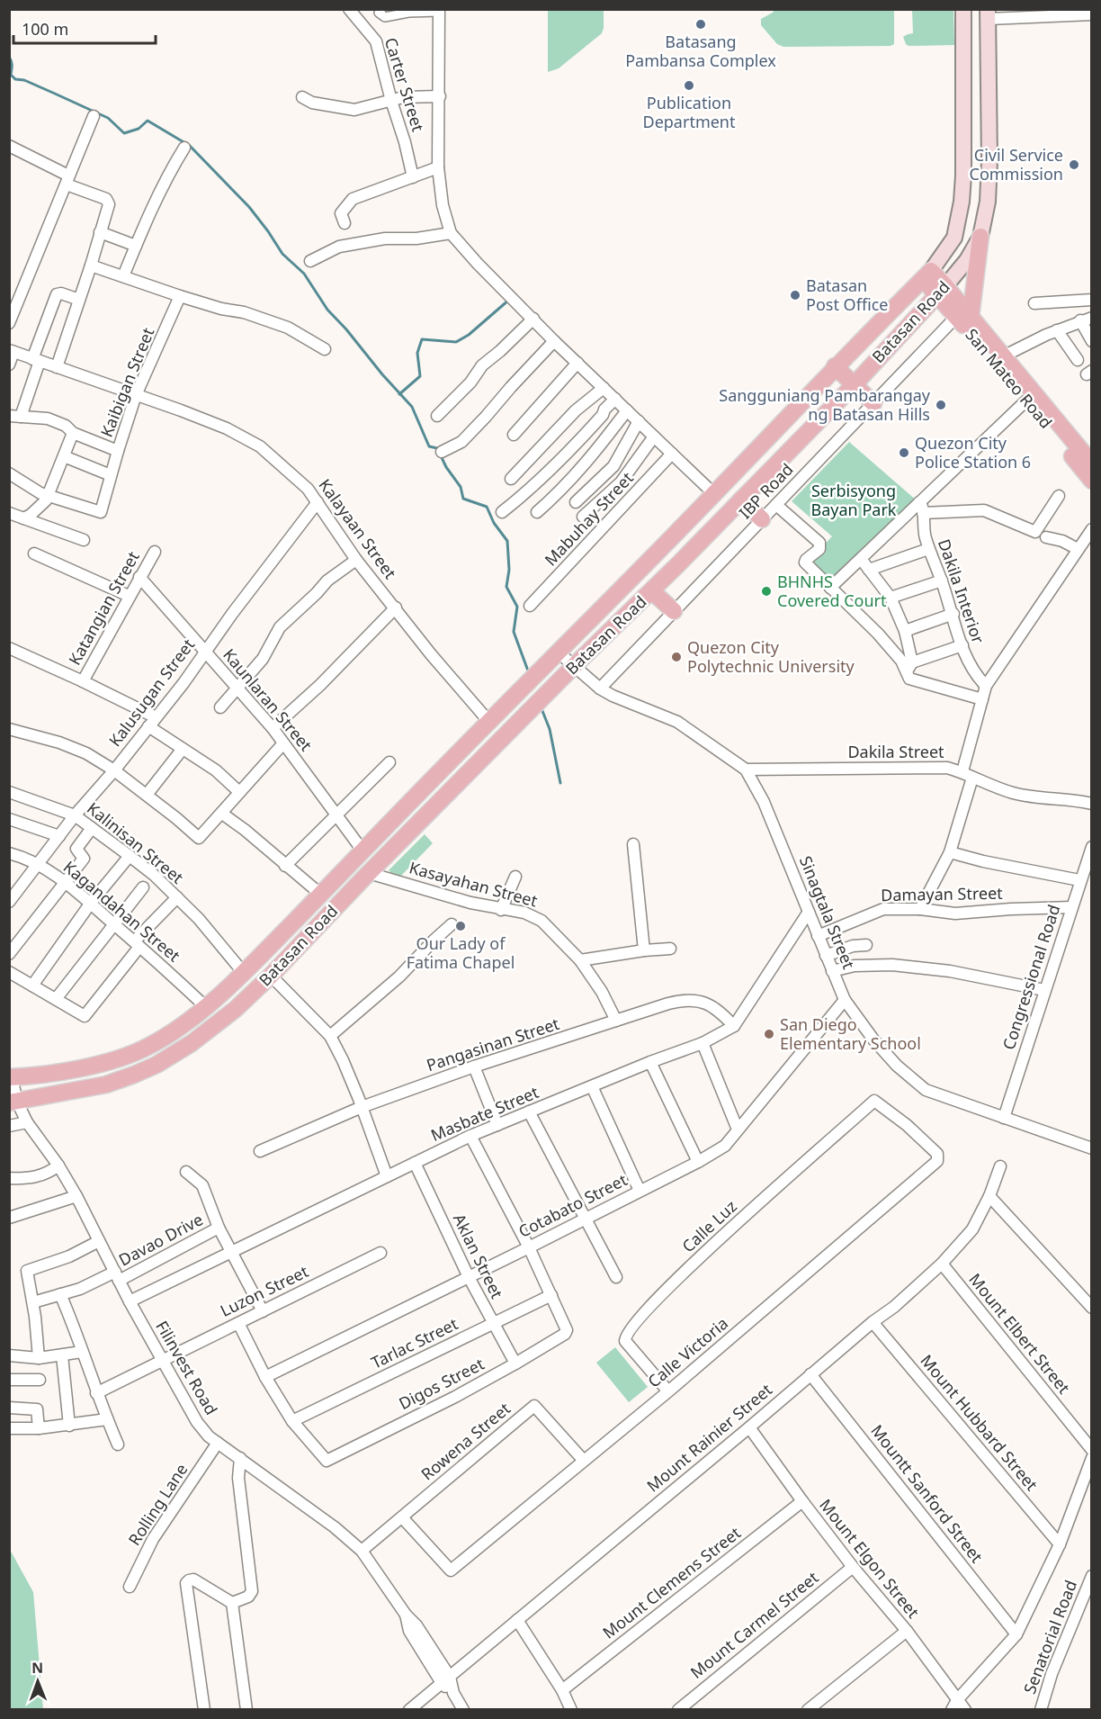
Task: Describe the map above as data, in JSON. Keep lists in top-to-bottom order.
{
  "streets": {
    "main road": ["Batasan Road", "San Mateo Road"],
    "street": [
      "Carter Street",
      "Kaibigan Street",
      "IBP Road",
      "Mabuhay Street",
      "Kalayaan Street",
      "Dakila Interior",
      "Katangian Street",
      "Kalusugan Street",
      "Kaunlaran Street",
      "Dakila Street",
      "Kalinisan Street",
      "Kasayahan Street",
      "Damayan Street",
      "Kagandahan Street",
      "Sinagtala Street",
      "Congressional Road",
      "Pangasinan Street",
      "Masbate Street",
      "Cotabato Street",
      "Calle Luz",
      "Davao Drive",
      "Aklan Street",
      "Luzon Street",
      "Mount Elbert Street",
      "Tarlac Street",
      "Calle Victoria",
      "Filinvest Road",
      "Digos Street",
      "Mount Hubbard Street",
      "Mount Rainier Street",
      "Rowena Street",
      "Mountt Sanford Street",
      "Rolling Lane",
      "Mount Elgon Street",
      "Mount Clemens Street",
      "Mount Carmel Street",
      "Senatorial Road"
    ]
  },
  "crossings": [
    ["Batasan Road", "San Mateo Road"],
    ["Batasan Road", "Kalayaan Street"],
    ["Batasan Road", "Kaunlaran Street"],
    ["Batasan Road", "Kalinisan Street"],
    ["Batasan Road", "Kasayahan Street"],
    ["Batasan Road", "Kagandahan Street"],
    ["Batasan Road", "Sinagtala Street"],
    ["Batasan Road", "Filinvest Road"],
    ["San Mateo Road", "IBP Road"],
    ["Kaibigan Street", "Kalayaan Street"],
    ["IBP Road", "Sinagtala Street"],
    ["Kalayaan Street", "Kalusugan Street"],
    ["Dakila Interior", "Dakila Street"],
    ["Katangian Street", "Kaunlaran Street"],
    ["Kalusugan Street", "Kaunlaran Street"],
    ["Kalusugan Street", "Kalinisan Street"],
    ["Kalusugan Street", "Kagandahan Street"],
    ["Dakila Street", "Sinagtala Street"],
    ["Kasayahan Street", "Pangasinan Street"],
    ["Damayan Street", "Sinagtala Street"],
    ["Damayan Street", "Congressional Road"],
    ["Sinagtala Street", "Congressional Road"],
    ["Sinagtala Street", "Masbate Street"],
    ["Sinagtala Street", "Cotabato Street"],
    ["Pangasinan Street", "Masbate Street"],
    ["Masbate Street", "Aklan Street"],
    ["Masbate Street", "Filinvest Road"],
    ["Cotabato Street", "Aklan Street"],
    ["Calle Luz", "Calle Victoria"],
    ["Davao Drive", "Filinvest Road"],
    ["Aklan Street", "Tarlac Street"],
    ["Aklan Street", "Digos Street"],
    ["Luzon Street", "Filinvest Road"],
    ["Mount Elbert Street", "Mount Rainier Street"],
    ["Tarlac Street", "Digos Street"],
    ["Calle Victoria", "Rowena Street"],
    ["Filinvest Road", "Mount Rainier Street"],
    ["Filinvest Road", "Rowena Street"],
    ["Filinvest Road", "Rolling Lane"],
    ["Mount Hubbard Street", "Mount Rainier Street"],
    ["Mount Rainier Street", "Mountt Sanford Street"],
    ["Mount Rainier Street", "Mount Elgon Street"],
    ["Mount Elgon Street", "Mount Clemens Street"],
    ["Mount Elgon Street", "Mount Carmel Street"]
  ],
  "parks": ["Serbisyong Bayan Park"],
  "places": [
    "Batasang Pambansa Complex",
    "Publication Department",
    "Civil Service Commission",
    "Batasan Post Office",
    "Sangguniang Pambarangay ng Batasan Hills",
    "Quezon City Police Station 6",
    "BHNHS Covered Court",
    "Quezon City Polytechnic University",
    "Our Lady of Fatima Chapel",
    "San Diego Elementary School"
  ],
  "scale_bar": "100 m",
  "north": "top"
}
